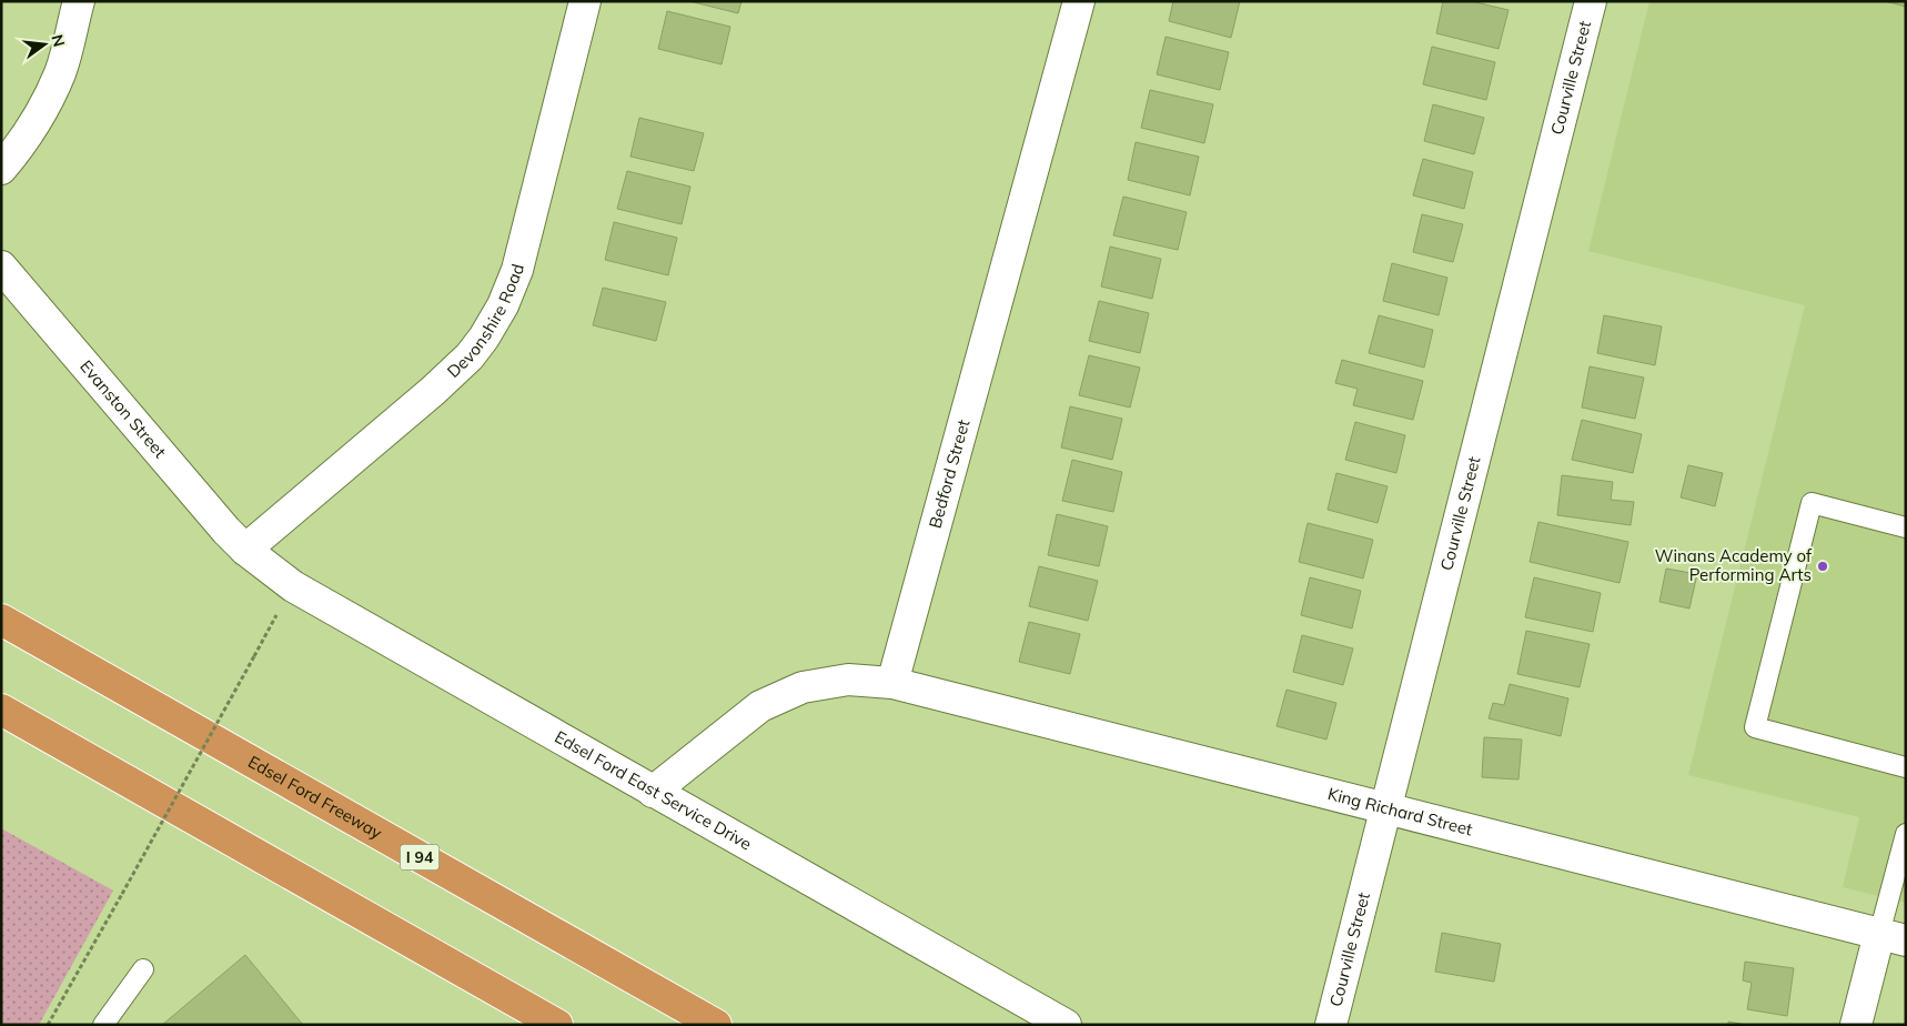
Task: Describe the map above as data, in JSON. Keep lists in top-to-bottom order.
{
  "streets": {
    "highway": ["Edsel Ford Freeway", "I 94"],
    "street": [
      "Courville Street",
      "Devonshire Road",
      "Evanston Street",
      "Bedford Street",
      "Edsel Ford East Service Drive",
      "King Richard Street"
    ]
  },
  "crossings": [
    ["Courville Street", "King Richard Street"],
    ["Devonshire Road", "Evanston Street"],
    ["Devonshire Road", "Edsel Ford East Service Drive"],
    ["Evanston Street", "Edsel Ford East Service Drive"],
    ["Bedford Street", "King Richard Street"]
  ],
  "places": ["Winans Academy of Performing Arts"],
  "north": "right"
}
